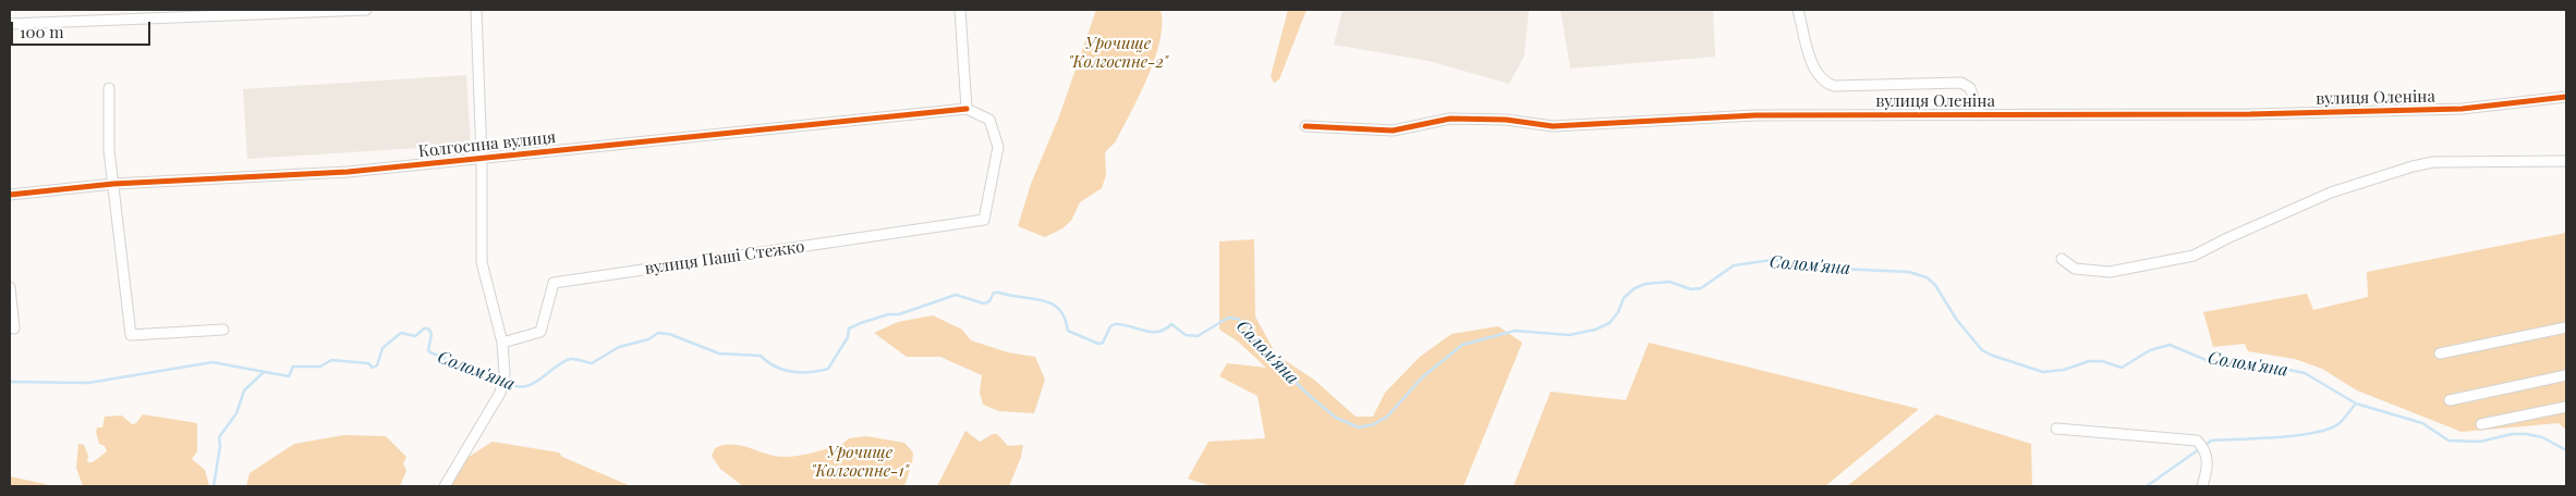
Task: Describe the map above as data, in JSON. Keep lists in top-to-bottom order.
{
  "streets": {
    "street": ["вулиця Оленіна", "Колгоспна вулиця", "вулиця Паші Стежко"]
  },
  "crossings": [
    ["Колгоспна вулиця", "вулиця Паші Стежко"]
  ],
  "water": ["Солом'яна"],
  "parks": ["Урочище \"Колгоспне-2\"", "Урочище \"Колгоспне-1\""],
  "scale_bar": "100 m"
}
